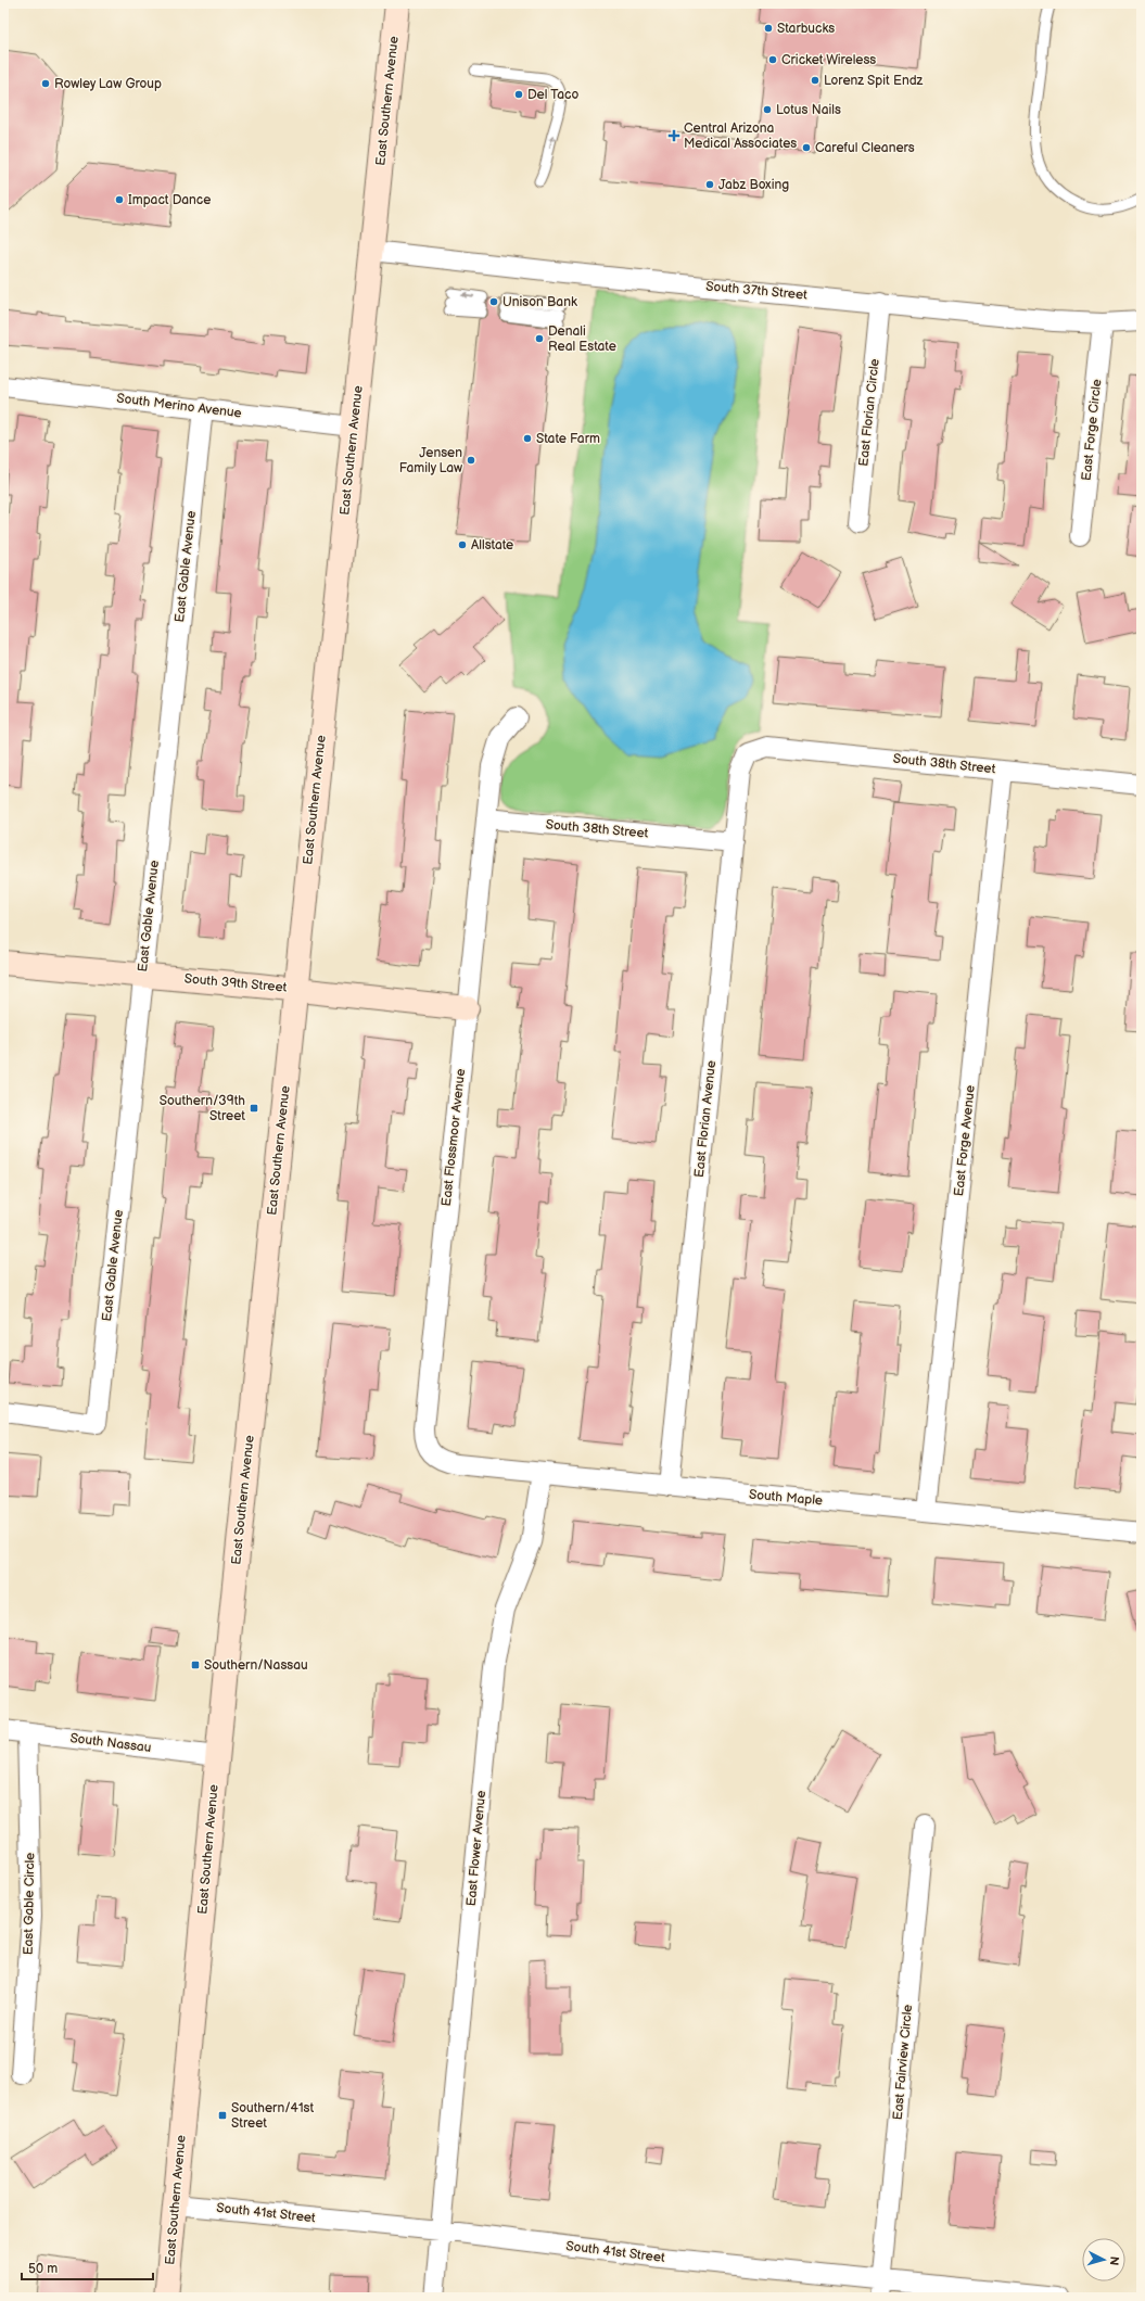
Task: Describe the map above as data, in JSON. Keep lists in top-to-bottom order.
{
  "streets": {
    "main road": ["East Southern Avenue", "South 39th Street"],
    "street": [
      "South 37th Street",
      "South Merino Avenue",
      "East Florian Circle",
      "East Forge Circle",
      "East Gable Avenue",
      "South 38th Street",
      "East Florian Avenue",
      "East Flossmoor Avenue",
      "East Forge Avenue",
      "South Maple",
      "South Nassau",
      "East Flower Avenue",
      "East Gable Circle",
      "East Fairview Circle",
      "South 41st Street"
    ]
  },
  "crossings": [
    ["East Southern Avenue", "South 37th Street"],
    ["East Southern Avenue", "South Merino Avenue"],
    ["East Southern Avenue", "South 39th Street"],
    ["East Southern Avenue", "South Nassau"],
    ["East Southern Avenue", "South 41st Street"],
    ["South 37th Street", "East Florian Circle"],
    ["South 37th Street", "East Forge Circle"],
    ["South Merino Avenue", "East Gable Avenue"],
    ["East Gable Avenue", "South 39th Street"],
    ["South 38th Street", "East Florian Avenue"],
    ["South 38th Street", "East Flossmoor Avenue"],
    ["South 38th Street", "East Forge Avenue"],
    ["South 39th Street", "East Flossmoor Avenue"],
    ["East Florian Avenue", "South Maple"],
    ["East Flossmoor Avenue", "South Maple"],
    ["East Forge Avenue", "South Maple"],
    ["South Maple", "East Flower Avenue"],
    ["South Nassau", "East Gable Circle"],
    ["East Flower Avenue", "South 41st Street"],
    ["East Fairview Circle", "South 41st Street"]
  ],
  "places": {
    "other": [
      "Starbucks",
      "Cricket Wireless",
      "Lorenz Spit Endz",
      "Rowley Law Group",
      "Del Taco",
      "Lotus Nails",
      "Careful Cleaners",
      "Jabz Boxing",
      "Impact Dance",
      "Unison Bank",
      "Denali Real Estate",
      "State Farm",
      "Jensen Family Law",
      "Allstate"
    ],
    "health": ["Central Arizona Medical Associates"],
    "transit": ["Southern/39th Street", "Southern/Nassau", "Southern/41st Street"]
  },
  "scale_bar": "50 m",
  "north": "right"
}
